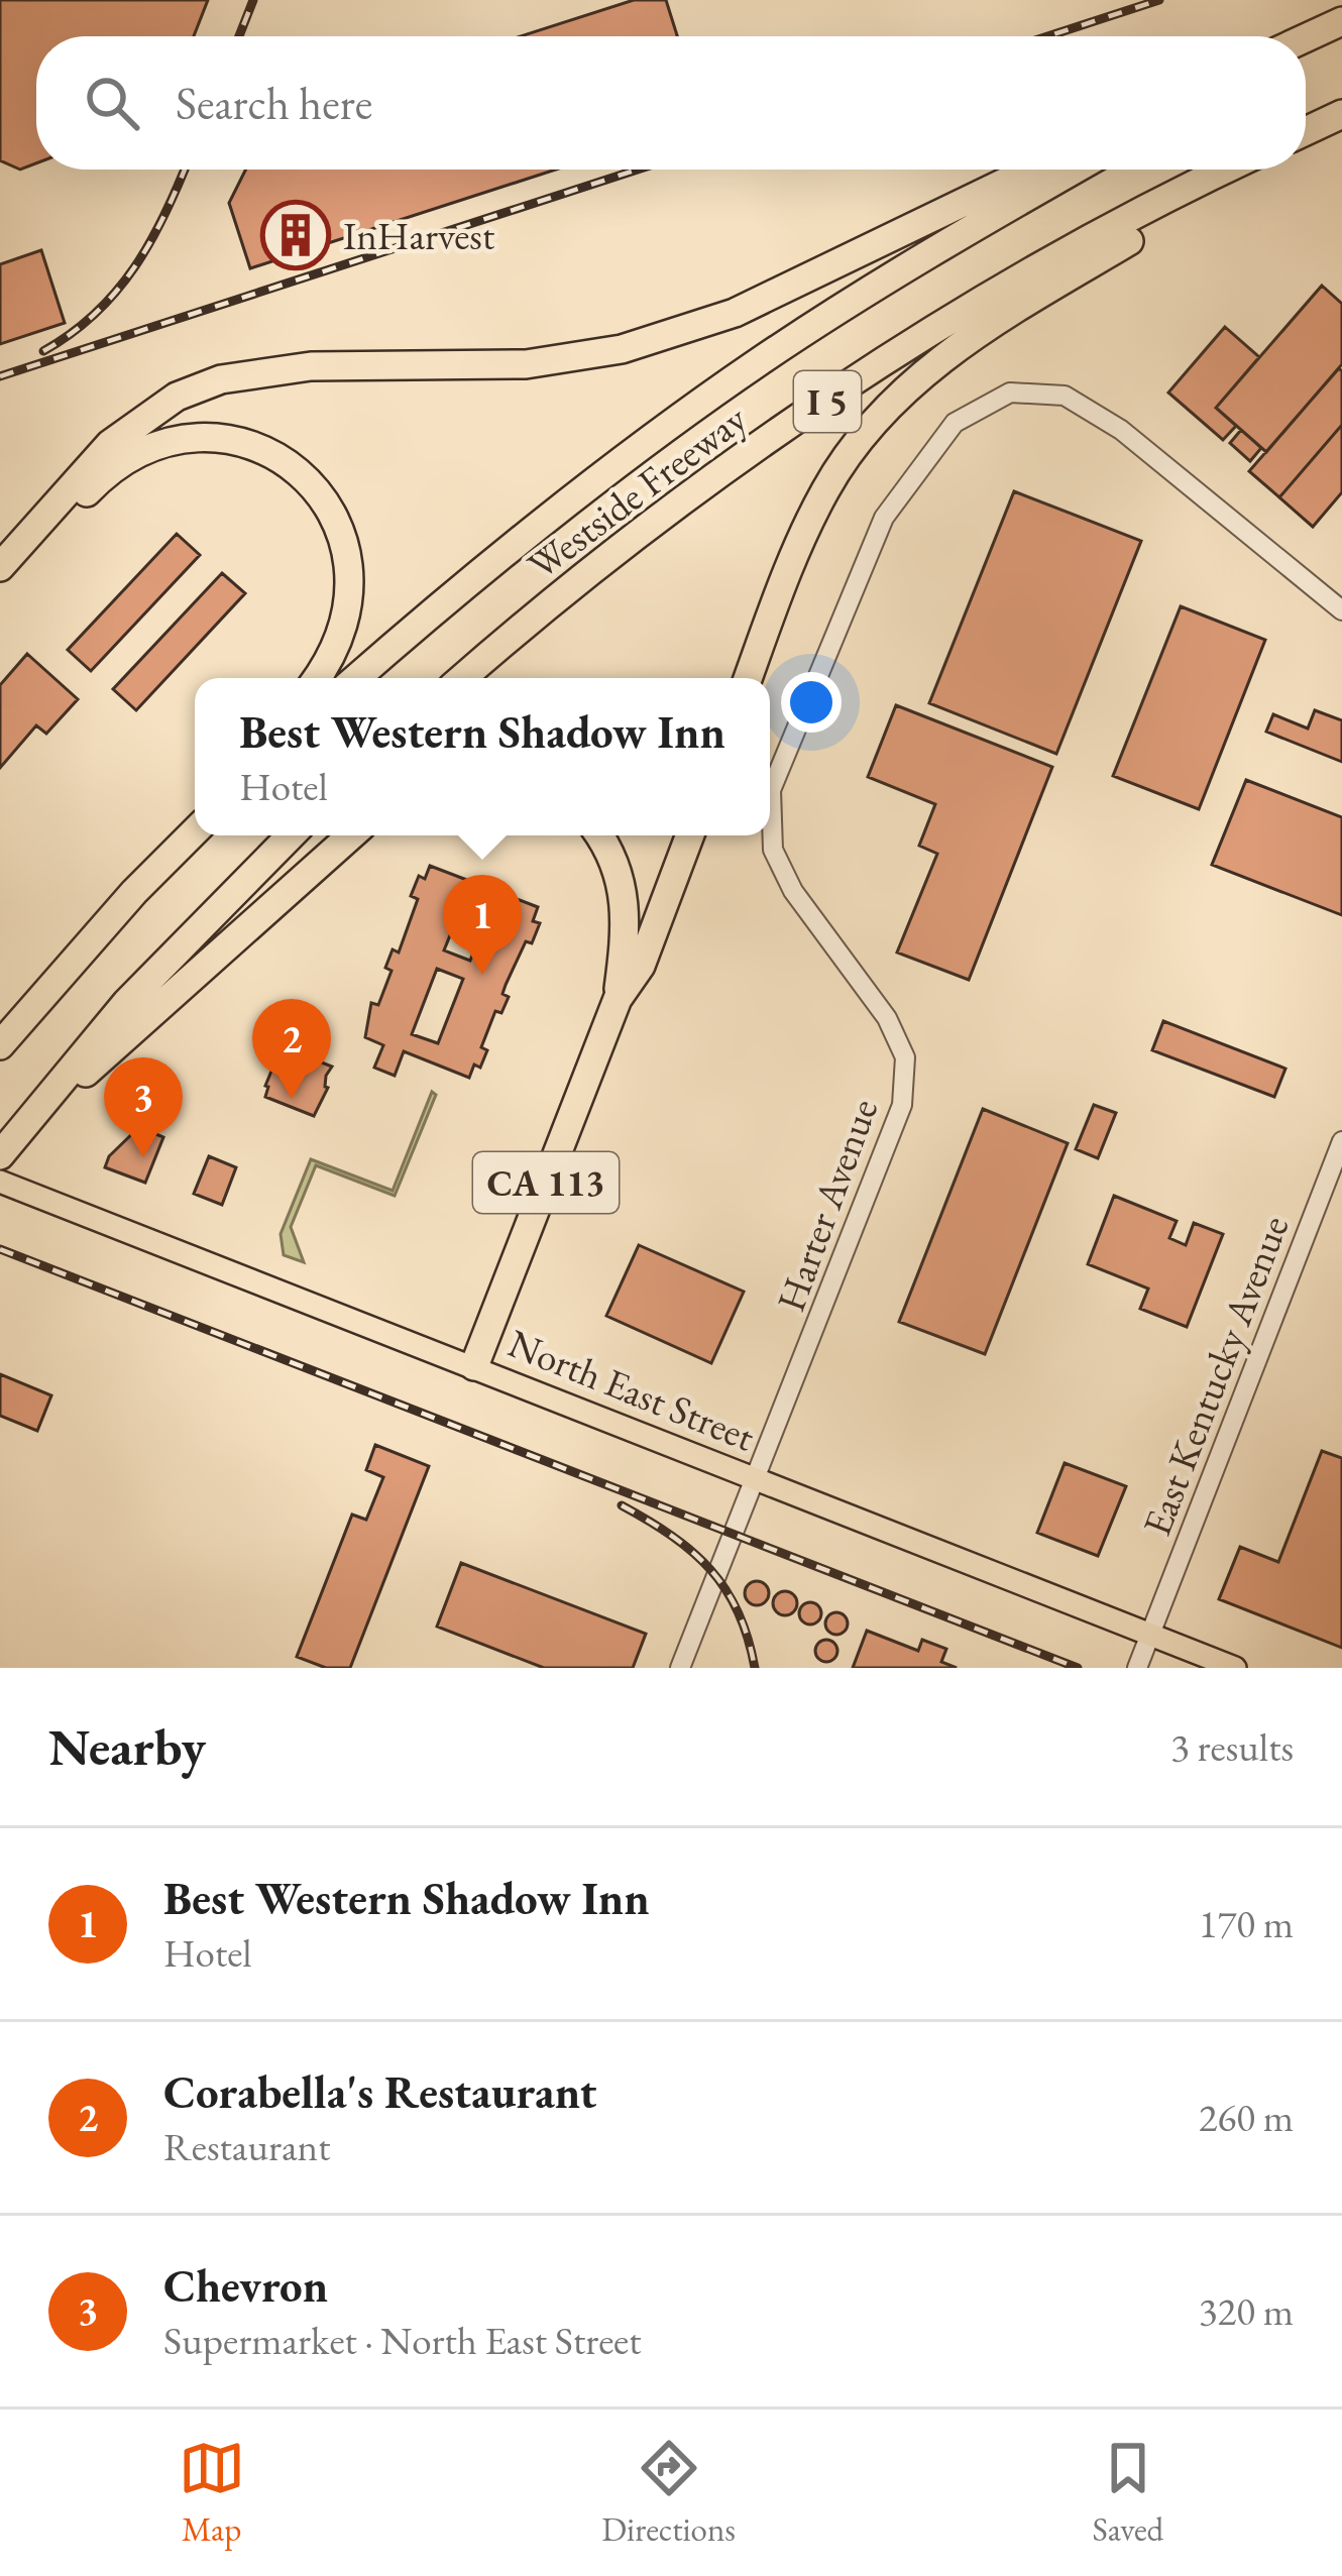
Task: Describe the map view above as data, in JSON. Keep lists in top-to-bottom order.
{
  "streets": {
    "highway": ["I 5", "Westside Freeway", "CA 113"],
    "main road": ["North East Street"],
    "street": ["Harter Avenue", "East Kentucky Avenue"]
  },
  "crossings": [
    ["CA 113", "North East Street"],
    ["Harter Avenue", "North East Street"],
    ["East Kentucky Avenue", "North East Street"]
  ],
  "places": {
    "building": ["InHarvest"]
  },
  "page": {
    "search": "Search here",
    "popup": ["Best Western Shadow Inn", "Hotel"],
    "pins": ["1", "2", "3"],
    "heading": ["Nearby", "3 results"],
    "list": [
      {
        "mark": "1",
        "name": "Best Western Shadow Inn",
        "note": "Hotel",
        "value": "170 m"
      },
      {
        "mark": "2",
        "name": "Corabella's Restaurant",
        "note": "Restaurant",
        "value": "260 m"
      },
      {
        "mark": "3",
        "name": "Chevron",
        "note": "Supermarket · North East Street",
        "value": "320 m"
      }
    ],
    "nav": ["Map", "Directions", "Saved"]
  }
}
